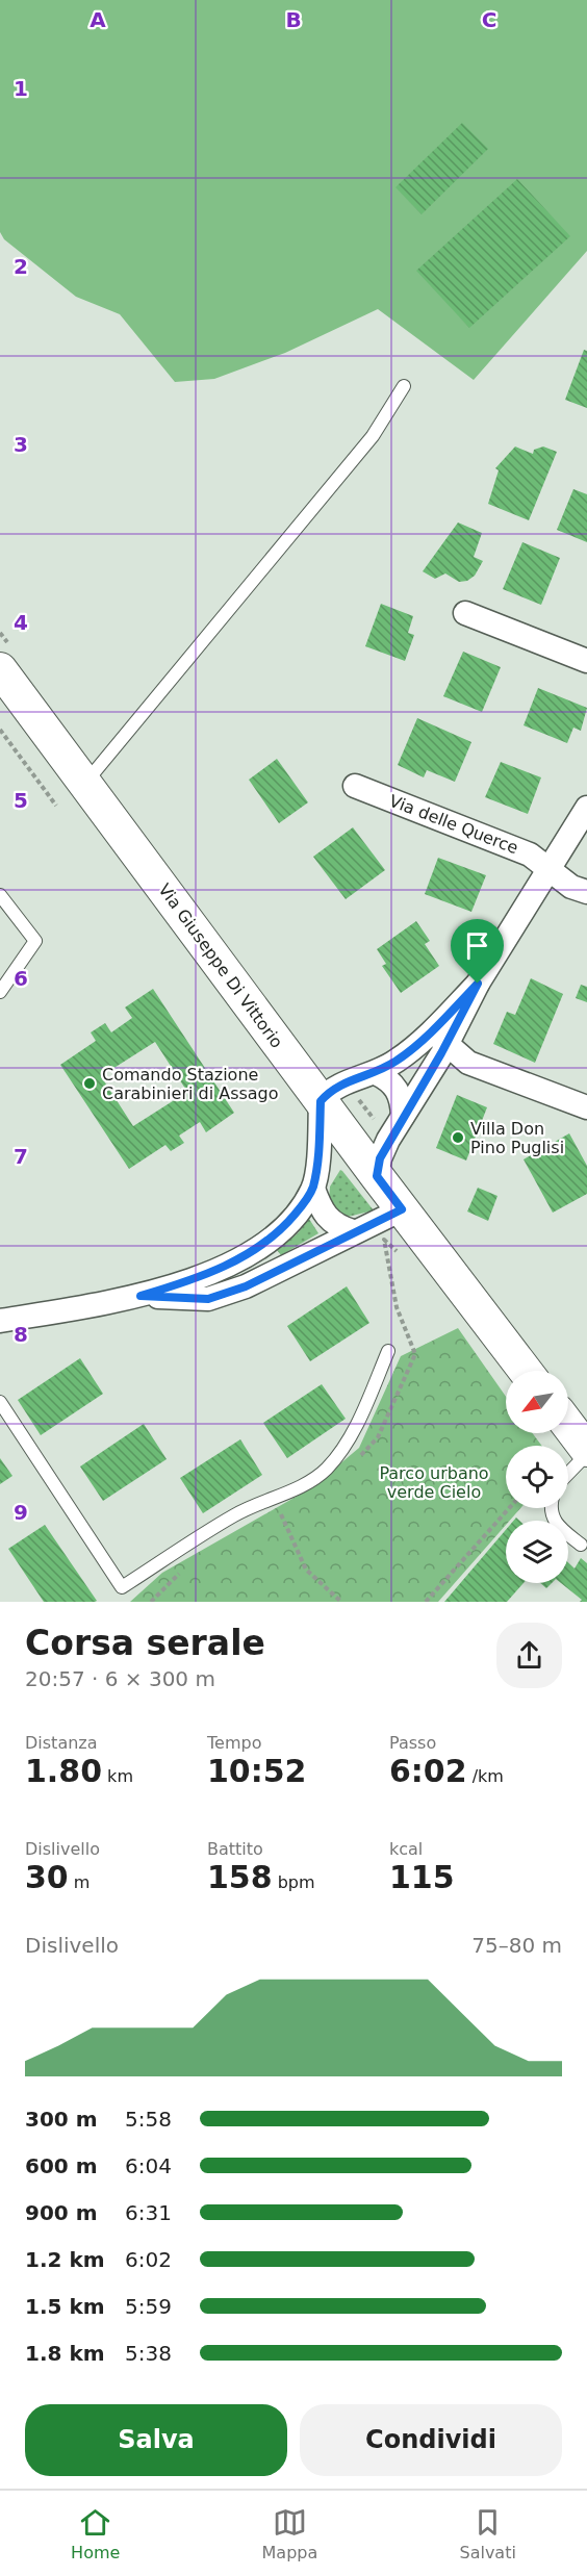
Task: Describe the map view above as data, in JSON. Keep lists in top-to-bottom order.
{
  "streets": {
    "main road": ["Via Giuseppe Di Vittorio"],
    "street": ["Via delle Querce"]
  },
  "parks": ["Parco urbano verde Cielo"],
  "places": ["Comando Stazione Carabinieri di Assago", "Villa Don Pino Puglisi"],
  "north": "bottom left",
  "page": {
    "heading": ["Corsa serale", "20:57 · 6 × 300 m"],
    "stats": [
      ["Distanza", "1.80 km"],
      ["Tempo", "10:52"],
      ["Passo", "6:02 /km"],
      ["Dislivello", "30 m"],
      ["Battito", "158 bpm"],
      ["kcal", "115"]
    ],
    "chart": ["Dislivello", "75–80 m"],
    "list": [
      {
        "name": "300 m",
        "note": "5:58"
      },
      {
        "name": "600 m",
        "note": "6:04"
      },
      {
        "name": "900 m",
        "note": "6:31"
      },
      {
        "name": "1.2 km",
        "note": "6:02"
      },
      {
        "name": "1.5 km",
        "note": "5:59"
      },
      {
        "name": "1.8 km",
        "note": "5:38"
      }
    ],
    "buttons": ["Salva", "Condividi"],
    "tabs": ["Home", "Mappa", "Salvati"]
  },
  "grid": {
    "columns": ["A", "B", "C"],
    "rows": [
      "1",
      "2",
      "3",
      "4",
      "5",
      "6",
      "7",
      "8",
      "9"
    ]
  }
}
